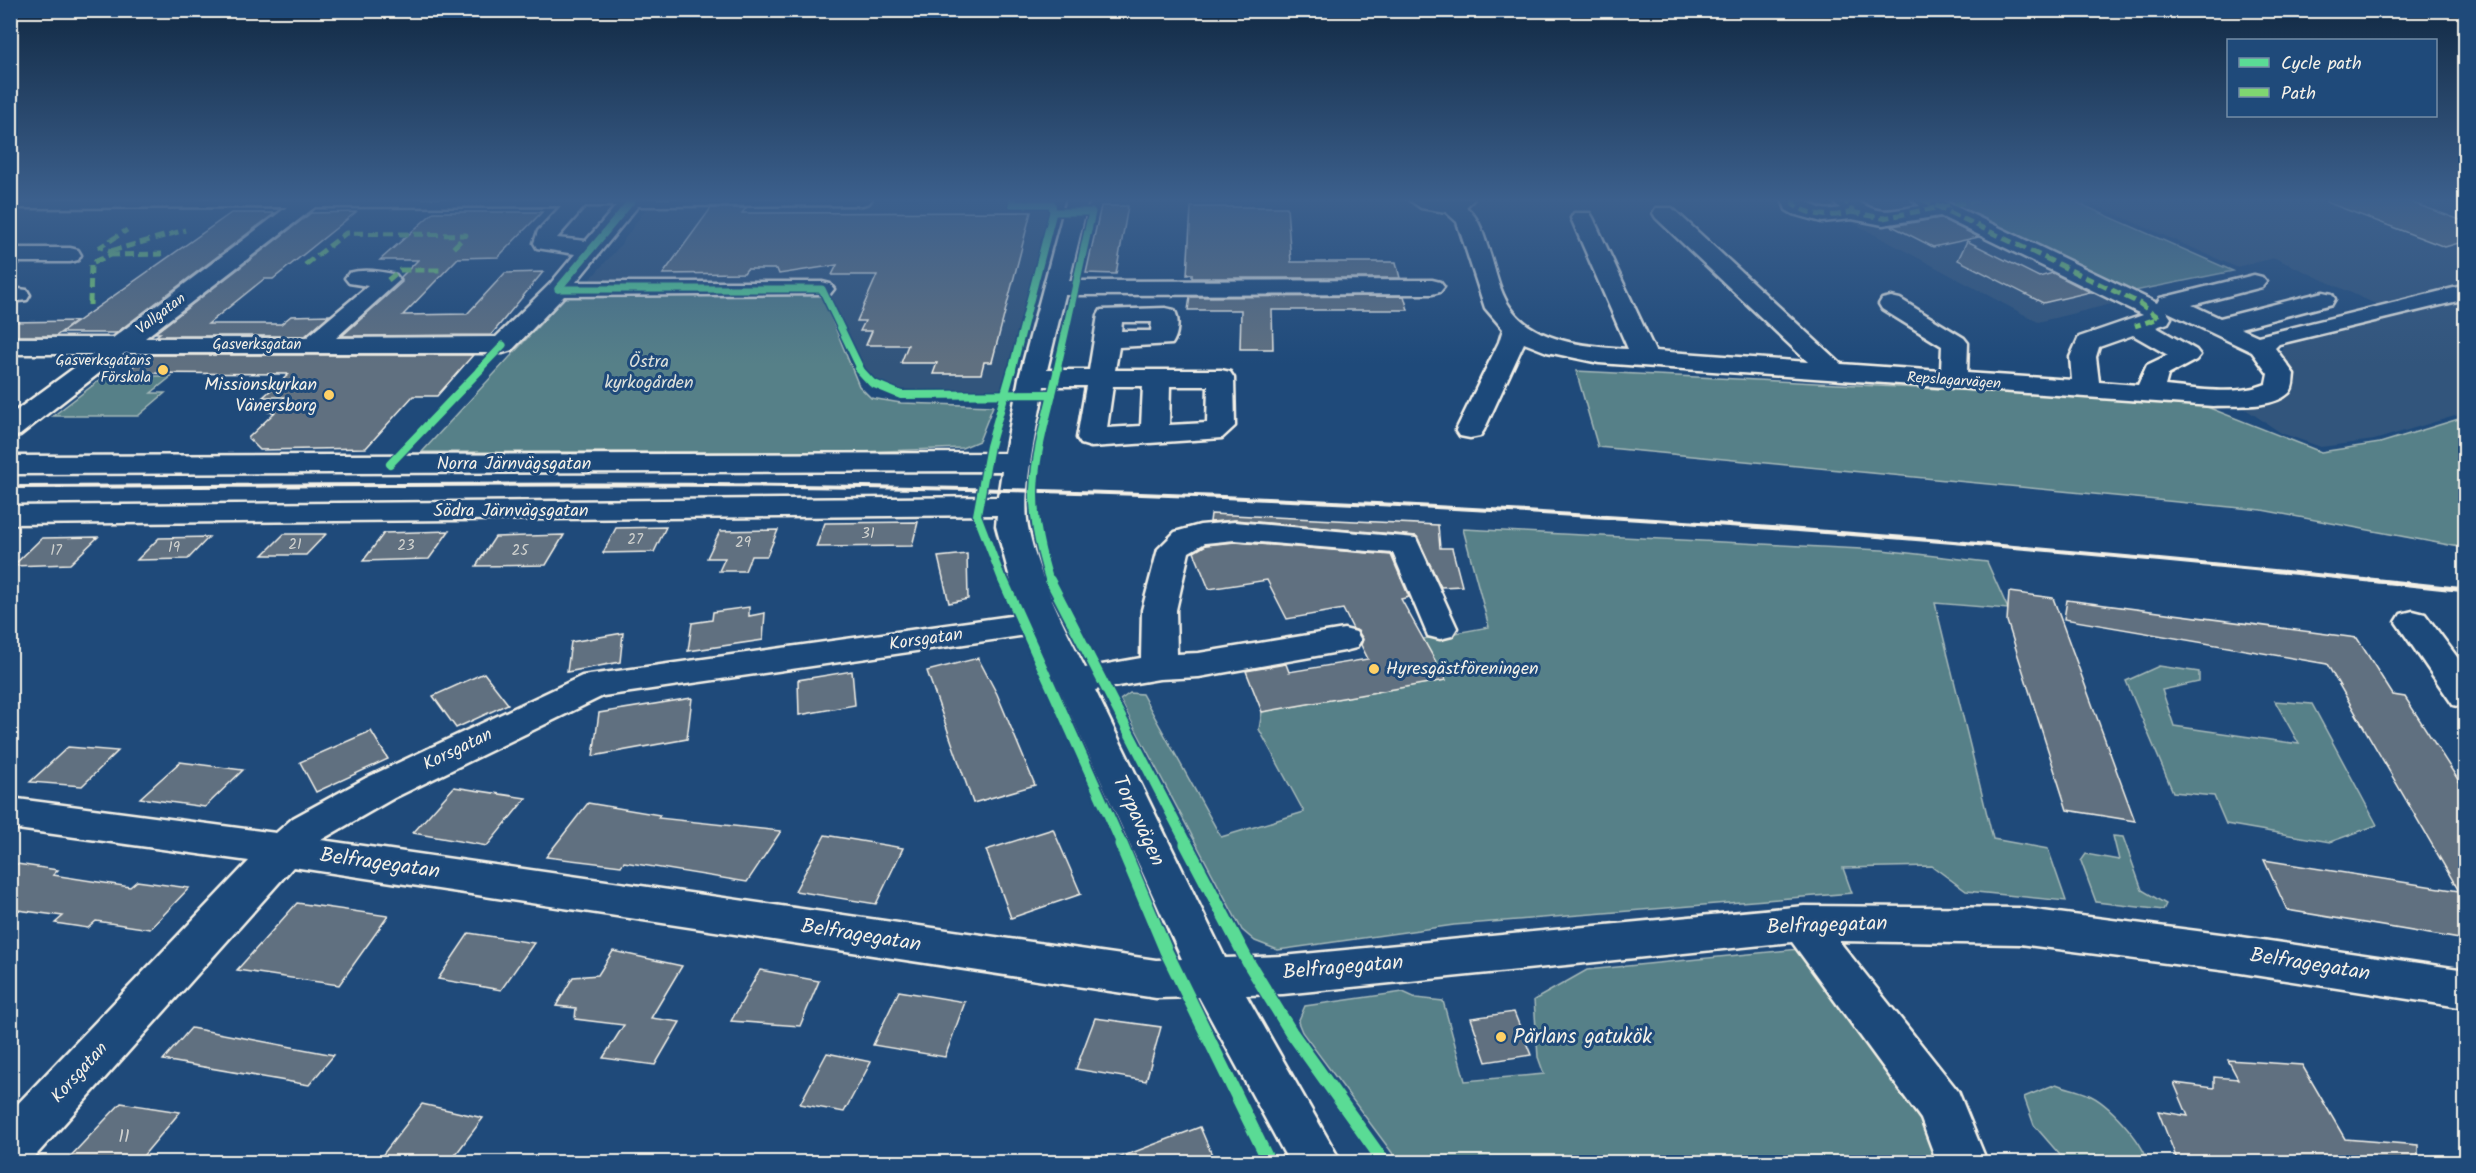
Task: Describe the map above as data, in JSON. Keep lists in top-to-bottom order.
{
  "streets": {
    "street": [
      "Vallgatan",
      "Gasverksgatan",
      "Repslagarvägen",
      "Norra Järnvägsgatan",
      "Södra Järnvägsgatan",
      "Korsgatan",
      "Torpavägen",
      "Belfragegatan"
    ]
  },
  "crossings": [
    ["Vallgatan", "Gasverksgatan"],
    ["Norra Järnvägsgatan", "Torpavägen"],
    ["Södra Järnvägsgatan", "Torpavägen"],
    ["Korsgatan", "Torpavägen"],
    ["Korsgatan", "Belfragegatan"],
    ["Torpavägen", "Belfragegatan"]
  ],
  "parks": ["Östra kyrkogården"],
  "places": [
    "Gasverksgatans Förskola",
    "Missionskyrkan Vänersborg",
    "Hyresgästföreningen",
    "Pärlans gatukök"
  ],
  "house_numbers": [
    "31",
    "27",
    "29",
    "21",
    "23",
    "19",
    "17",
    "25",
    "11"
  ],
  "legend": ["Cycle path", "Path"]
}
